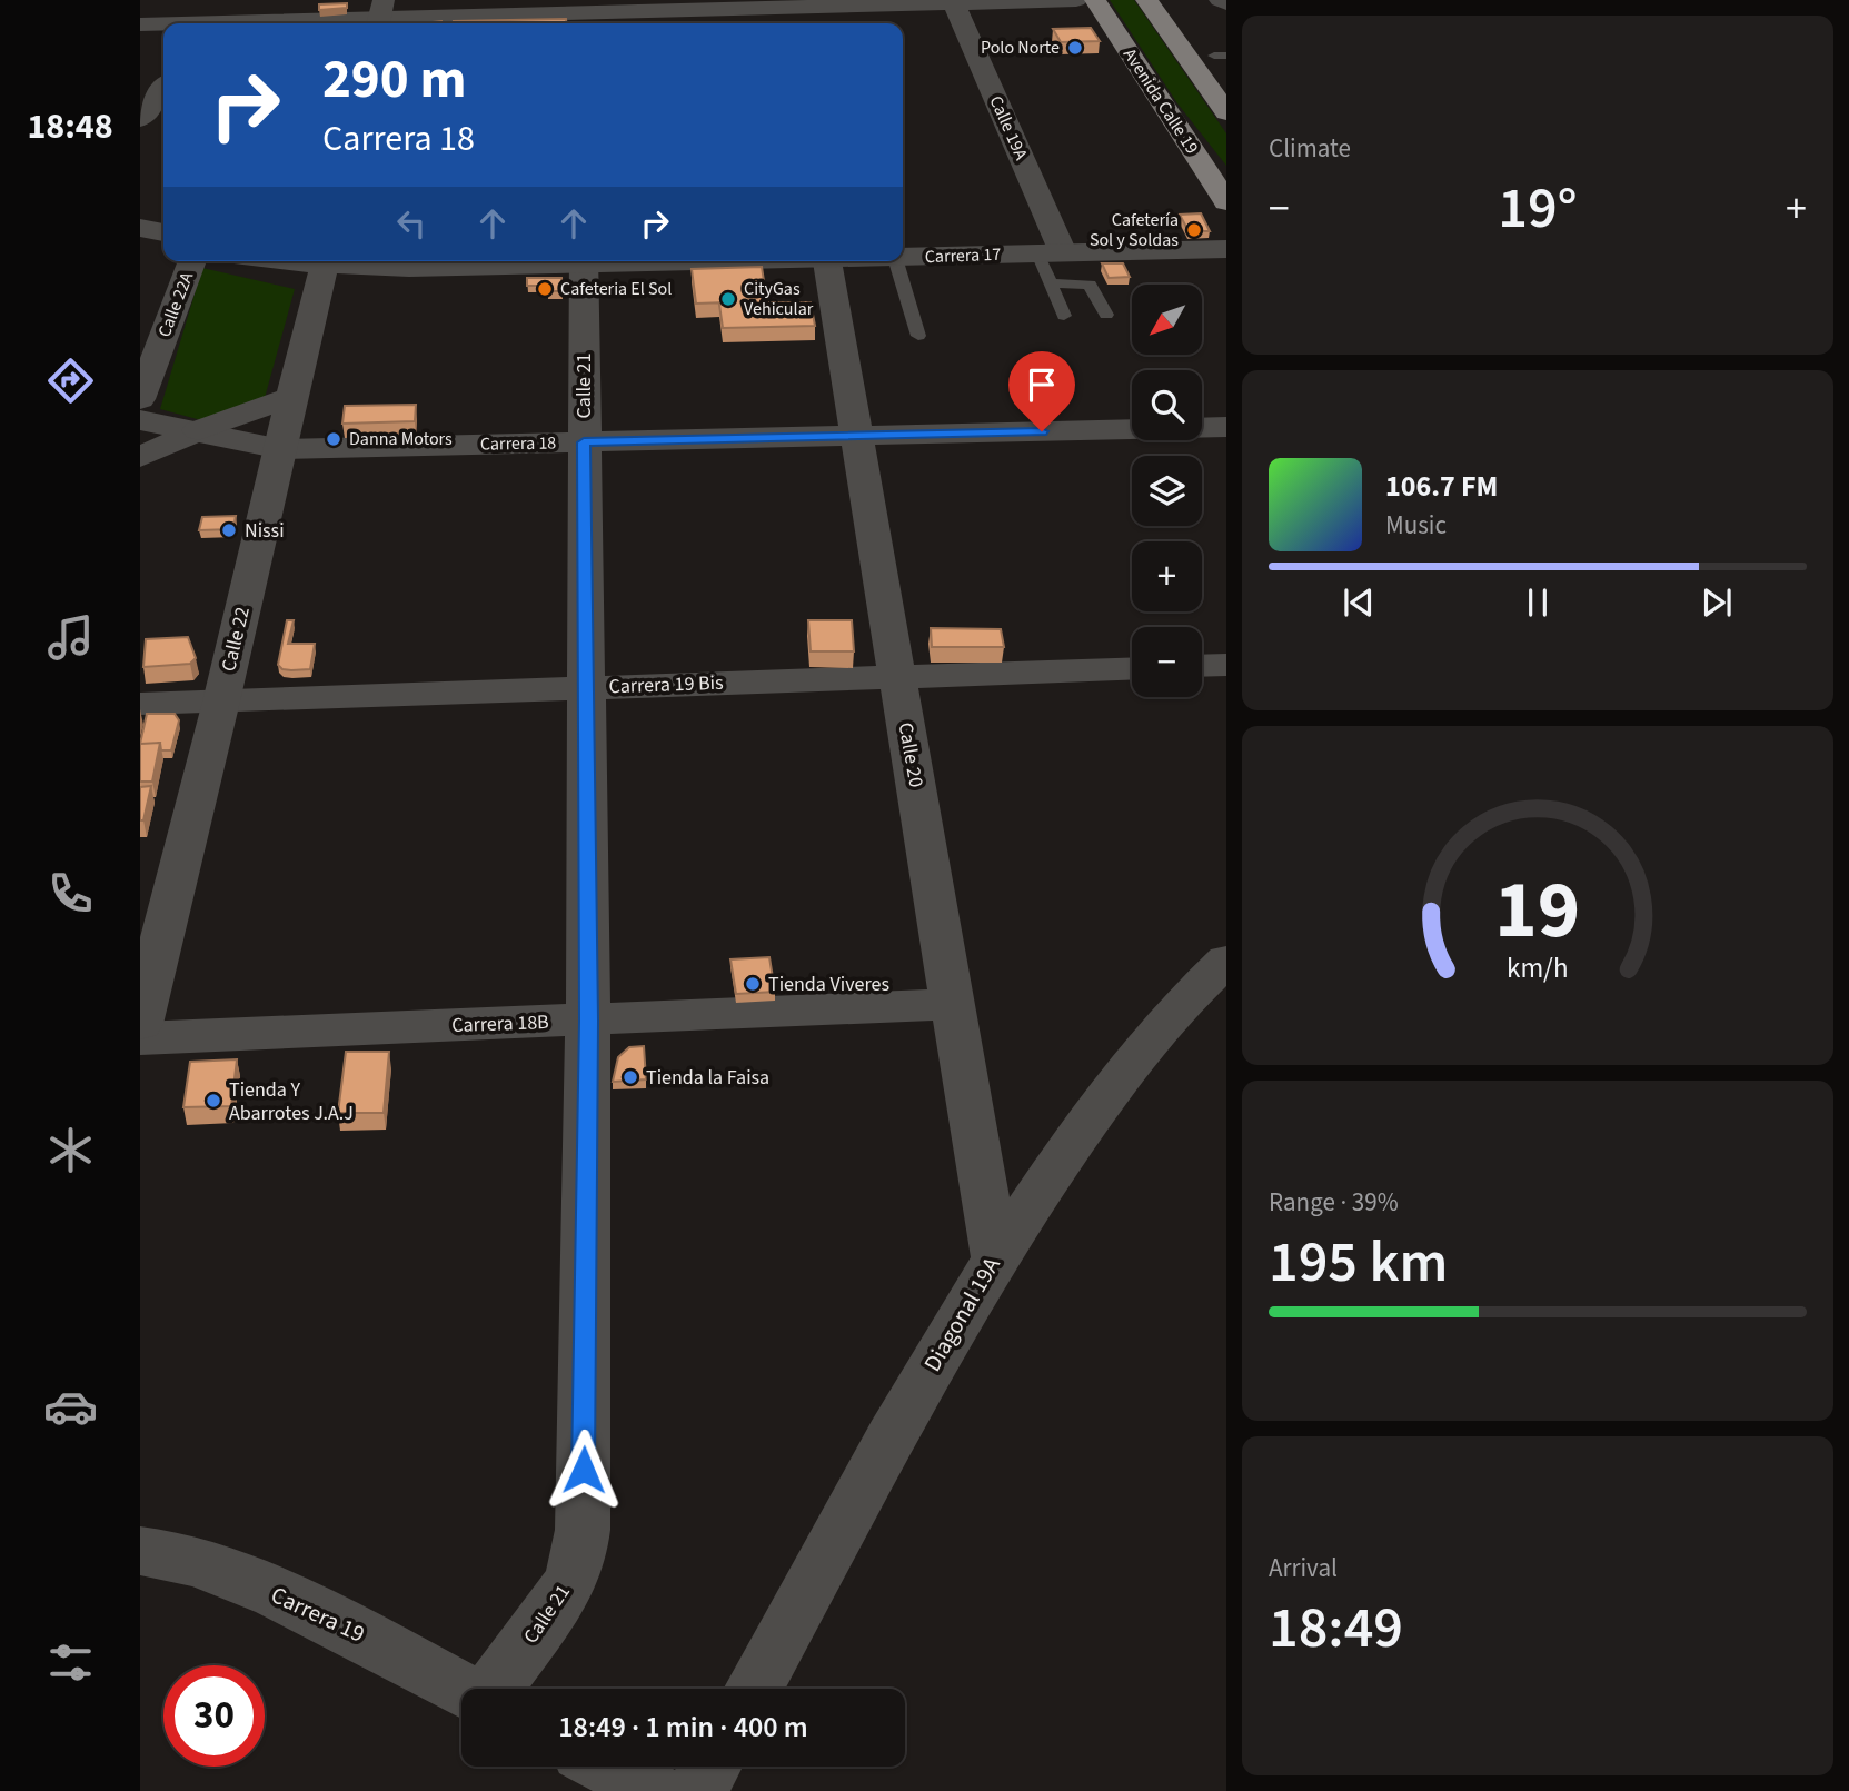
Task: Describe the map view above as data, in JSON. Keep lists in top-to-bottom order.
{
  "streets": {
    "main road": ["Avenida Calle 19"],
    "street": [
      "Calle 19A",
      "Carrera 17",
      "Calle 22A",
      "Calle 21",
      "Carrera 18",
      "Calle 22",
      "Carrera 19 Bis",
      "Calle 20",
      "Carrera 18B",
      "Diagonal 19A",
      "Carrera 19"
    ]
  },
  "crossings": [
    ["Calle 19A", "Carrera 17"],
    ["Calle 21", "Carrera 18"],
    ["Calle 21", "Carrera 19 Bis"],
    ["Calle 21", "Carrera 18B"],
    ["Carrera 18", "Calle 22"],
    ["Carrera 18", "Calle 20"],
    ["Calle 22", "Carrera 19 Bis"],
    ["Carrera 19 Bis", "Calle 20"],
    ["Calle 20", "Carrera 18B"],
    ["Calle 20", "Diagonal 19A"]
  ],
  "places": [
    "Polo Norte",
    "Cafetería Sol y Soldas",
    "Cafeteria El Sol",
    "CityGas Vehicular",
    "Danna Motors",
    "Nissi",
    "Tienda Viveres",
    "Tienda la Faisa",
    "Tienda Y Abarrotes J.A.J"
  ],
  "north": "bottom left",
  "page": {
    "tabs": "18:48",
    "tile": [
      "Climate",
      ["Range · 39%", "195 km"],
      ["Arrival", "18:49"]
    ],
    "turn": ["290 m", "Carrera 18"],
    "heat": ["−", "19°", "+"],
    "map_buttons": ["+", "−"],
    "song": ["106.7 FM", "Music"],
    "limit": "30",
    "trip": "18:49 · 1 min · 400 m",
    "gauge": ["19", "km/h"]
  }
}
